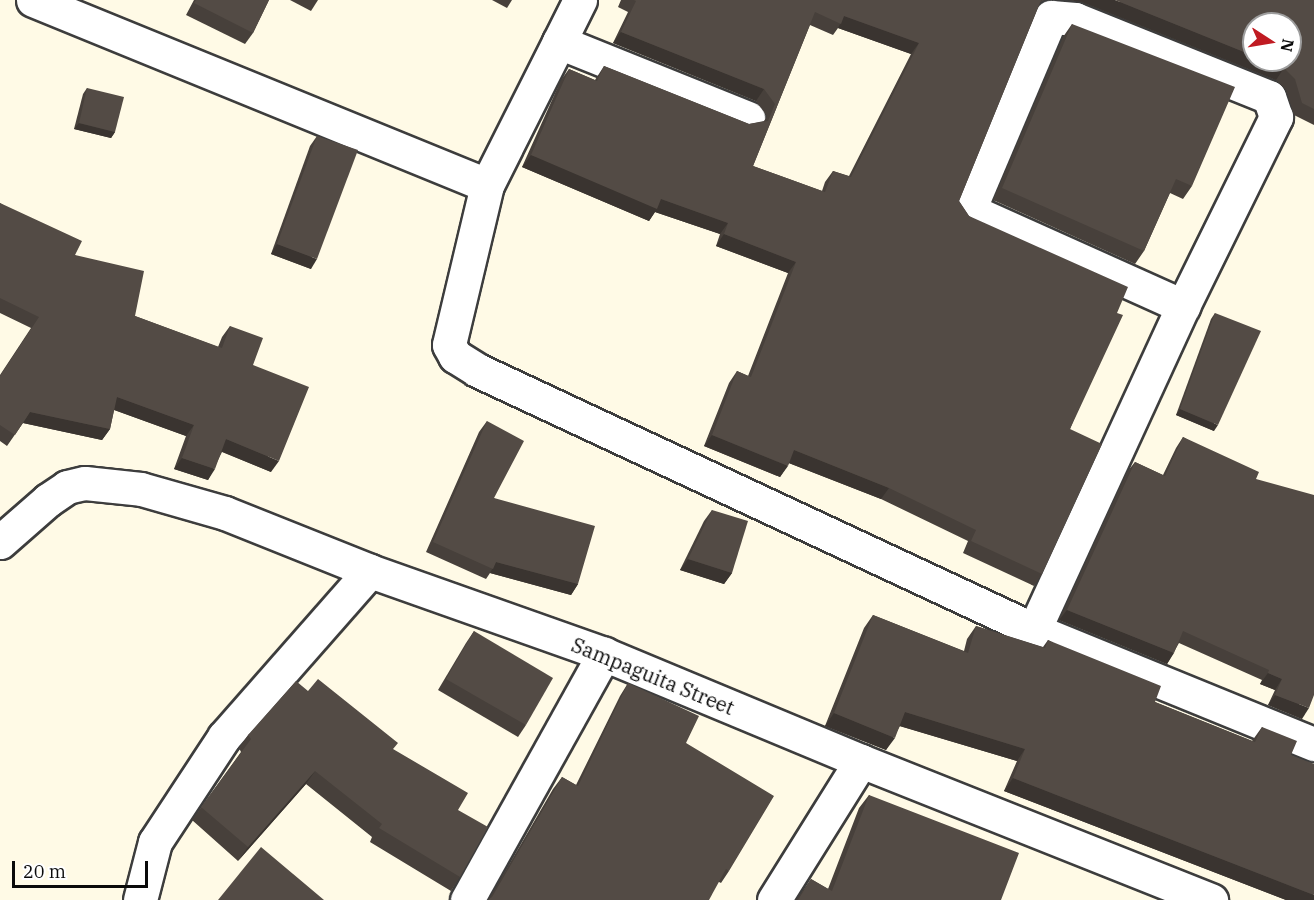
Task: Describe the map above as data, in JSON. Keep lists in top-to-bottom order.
{
  "streets": {
    "street": ["Sampaguita Street"]
  },
  "scale_bar": "20 m",
  "north": "right"
}
